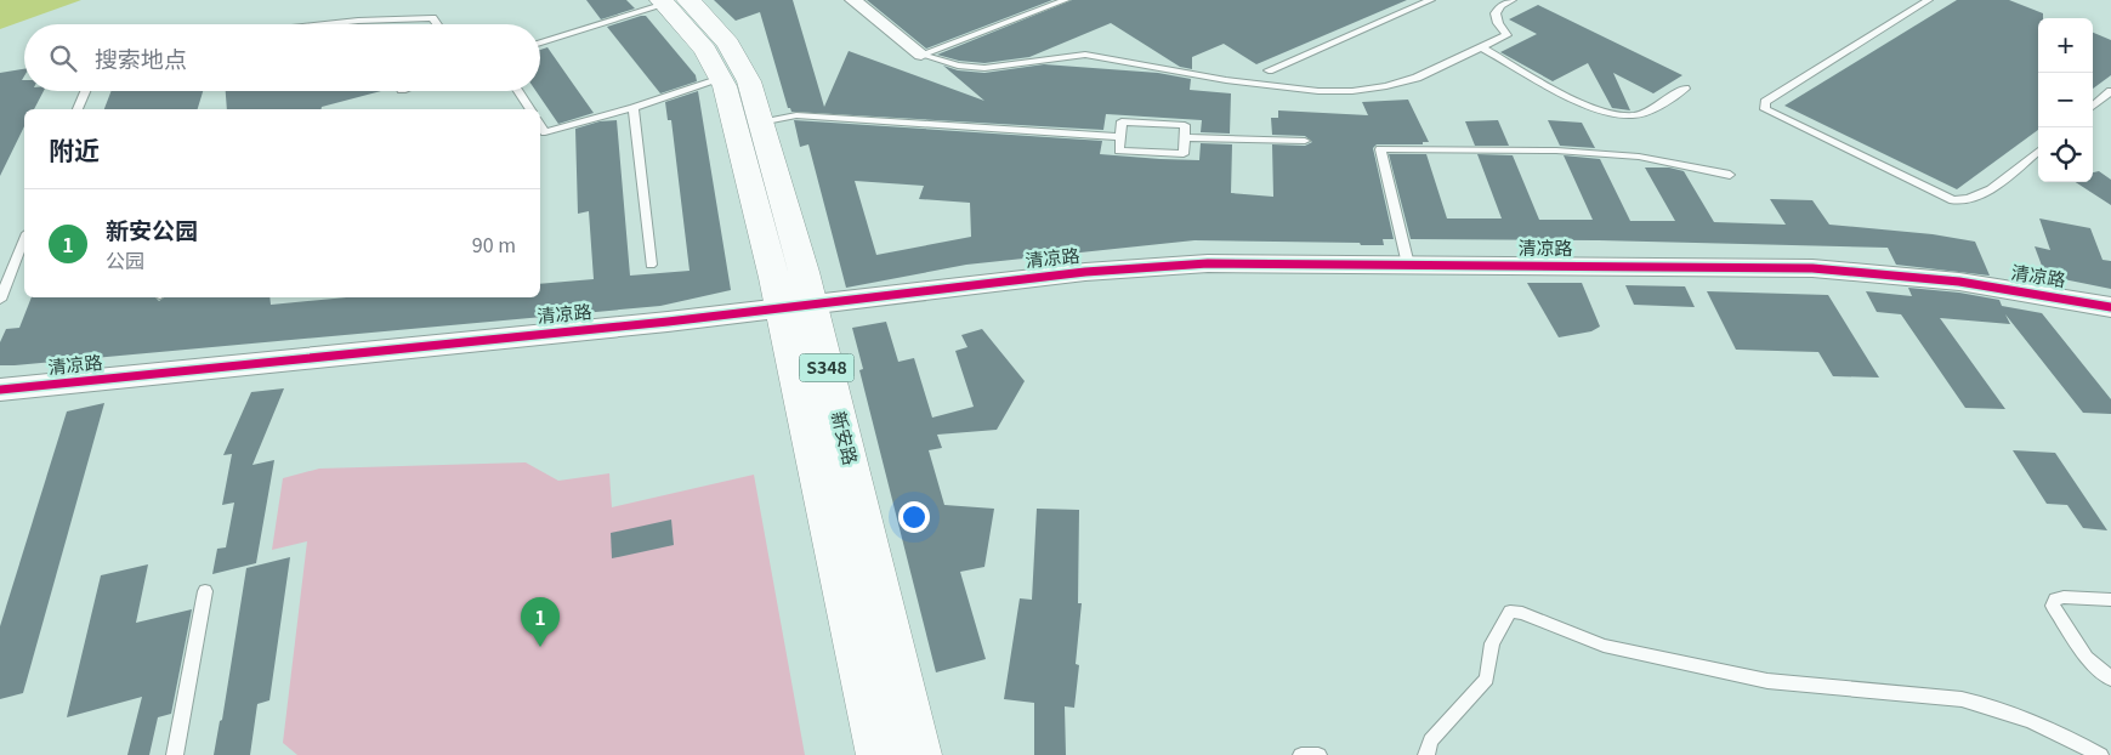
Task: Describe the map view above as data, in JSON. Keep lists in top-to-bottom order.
{
  "streets": {
    "main road": ["S348", "新安路"],
    "street": ["清凉路"]
  },
  "crossings": [
    ["清凉路", "新安路"]
  ],
  "page": {
    "map_buttons": ["+", "−"],
    "search": "搜索地点",
    "heading": "附近",
    "list": [
      {
        "mark": "1",
        "name": "新安公园",
        "note": "公园",
        "value": "90 m"
      }
    ],
    "pins": "1"
  }
}
